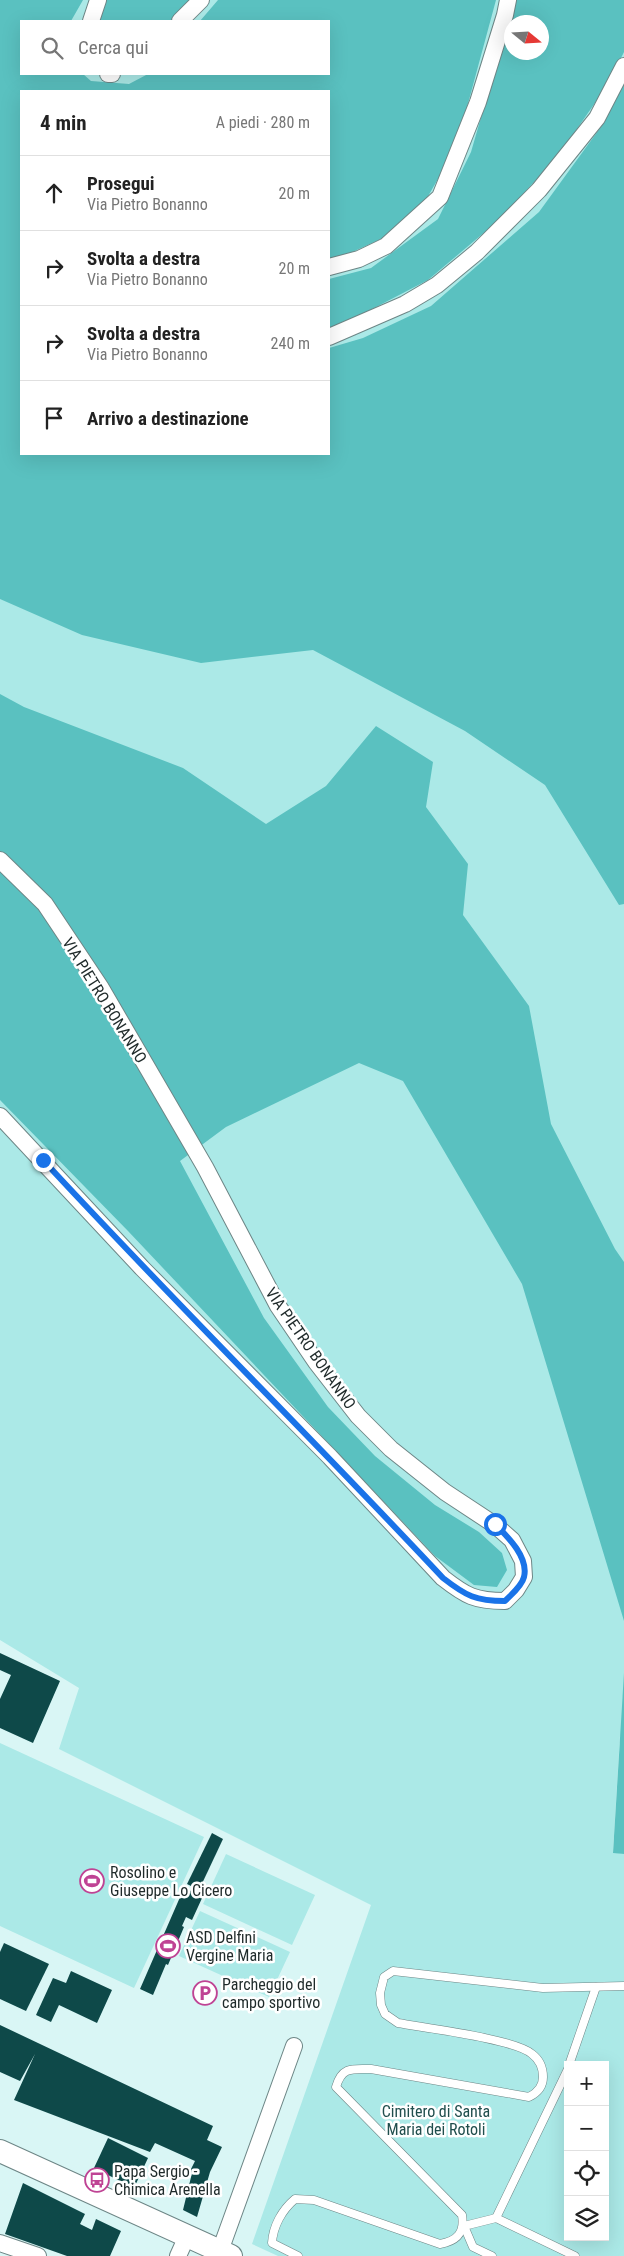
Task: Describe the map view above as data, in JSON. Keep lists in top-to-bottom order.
{
  "streets": {
    "street": ["VIA PIETRO BONANNO"]
  },
  "parks": ["Cimitero di Santa Maria dei Rotoli"],
  "places": {
    "sports": ["Rosolino e Giuseppe Lo Cicero", "ASD Delfini Vergine Maria"],
    "parking": ["Parcheggio del campo sportivo"],
    "bus stop": ["Papa Sergio - Chimica Arenella"]
  },
  "north": "right",
  "page": {
    "search": "Cerca qui",
    "heading": ["4 min", "A piedi · 280 m"],
    "list": [
      ["Prosegui", "Via Pietro Bonanno", "20 m"],
      ["Svolta a destra", "Via Pietro Bonanno", "20 m"],
      ["Svolta a destra", "Via Pietro Bonanno", "240 m"],
      "Arrivo a destinazione"
    ],
    "map_buttons": ["+", "−"]
  }
}
